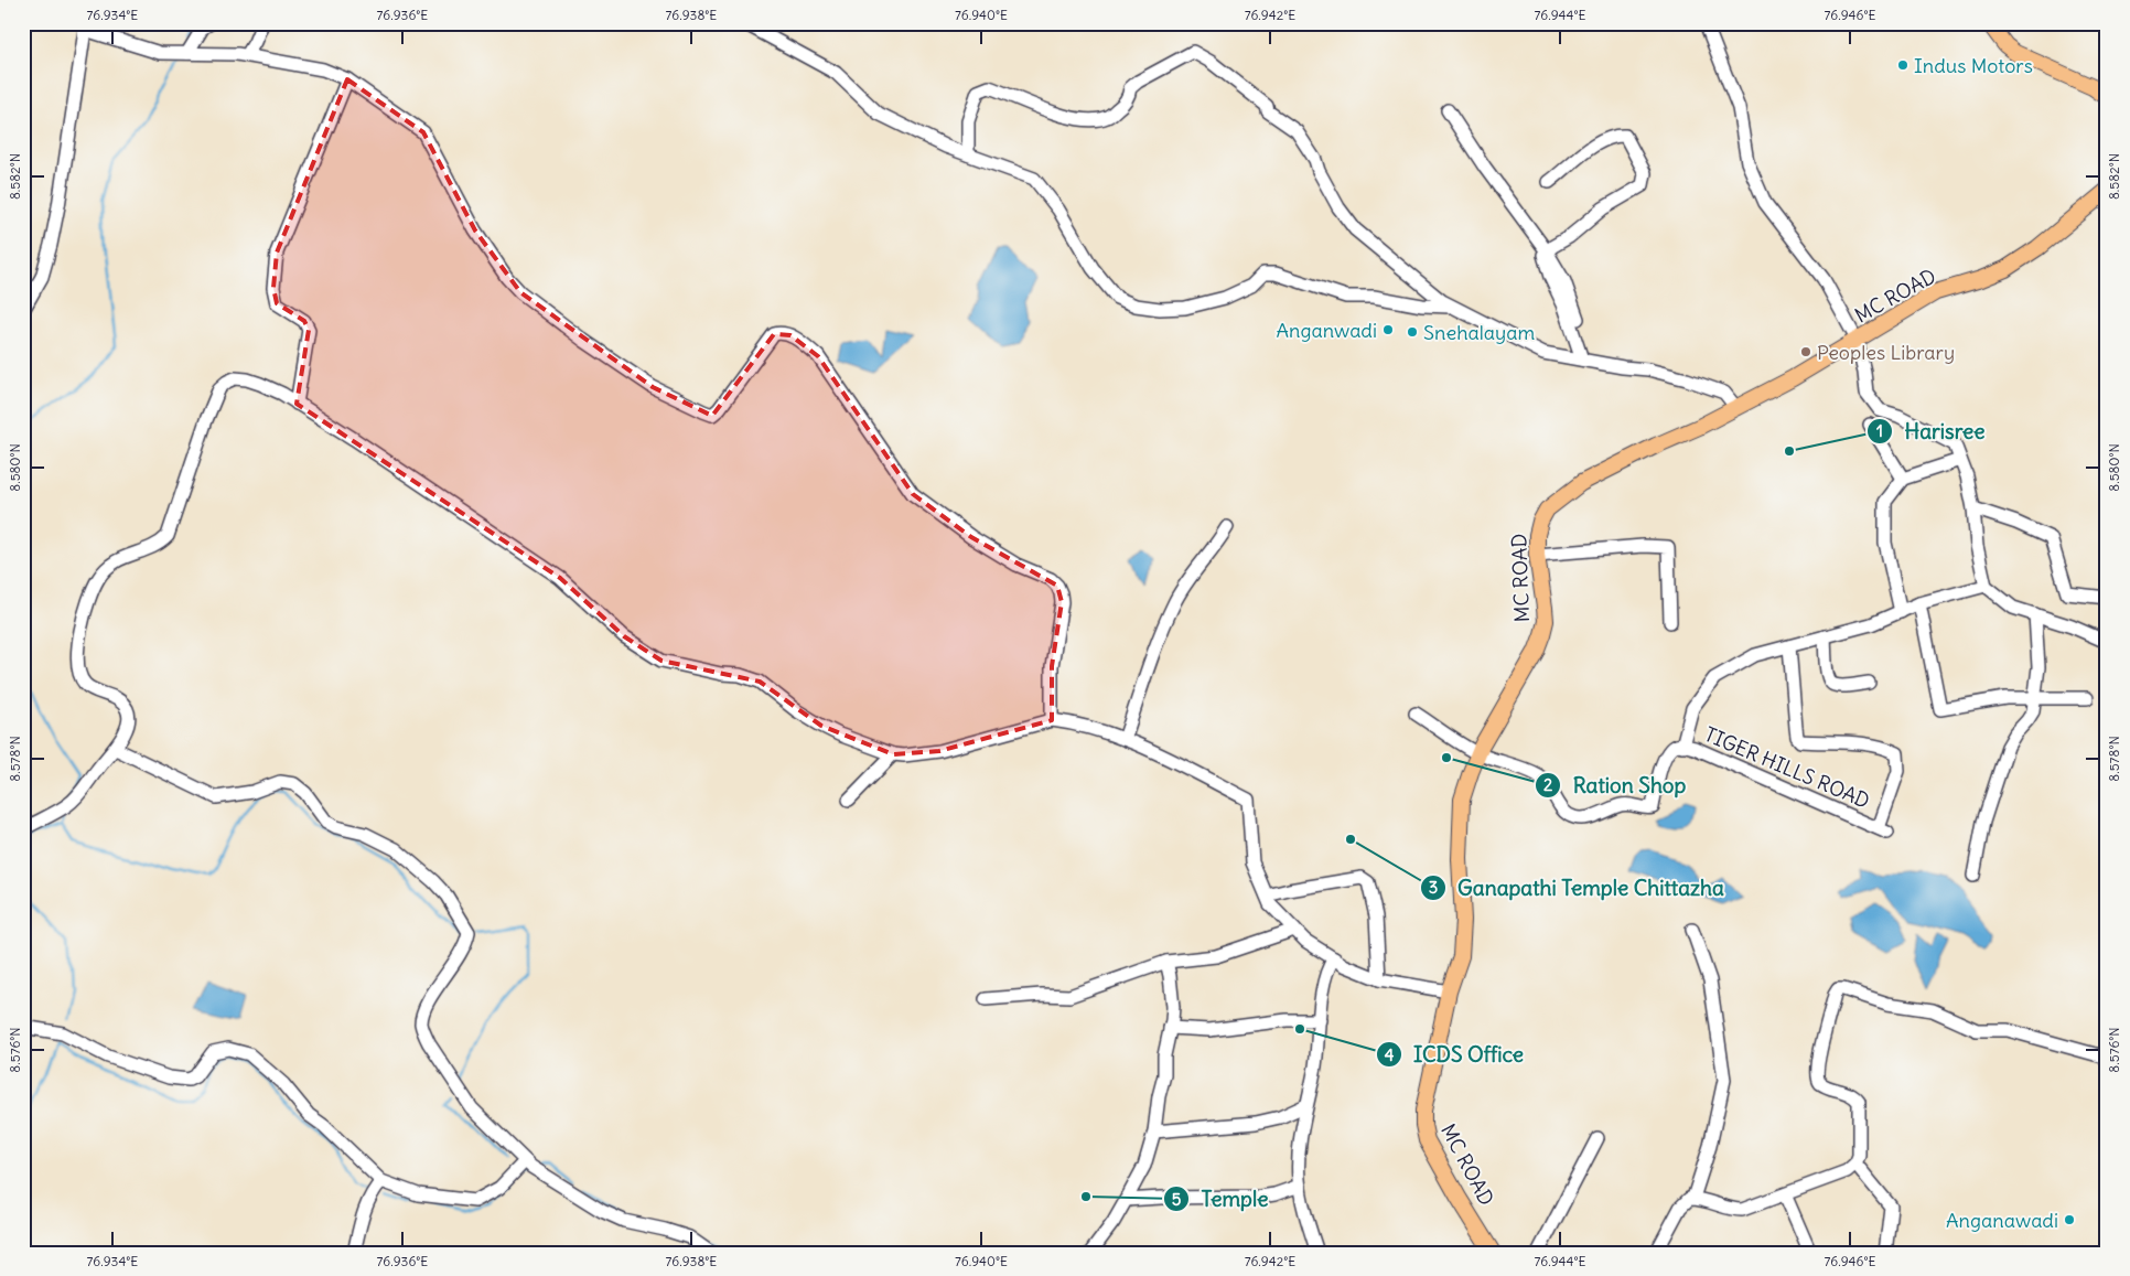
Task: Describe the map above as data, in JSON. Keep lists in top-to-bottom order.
{
  "streets": {
    "main road": ["MC ROAD"],
    "street": ["TIGER HILLS ROAD"]
  },
  "crossings": [
    ["MC ROAD", "TIGER HILLS ROAD"]
  ],
  "places": [
    "Indus Motors",
    "Anganwadi",
    "Snehalayam",
    "Peoples Library",
    "Harisree",
    "Ration Shop",
    "Ganapathi Temple Chittazha",
    "ICDS Office",
    "Temple",
    "Anganawadi"
  ],
  "coordinates": [
    "76.934°E",
    "76.936°E",
    "76.938°E",
    "76.940°E",
    "76.942°E",
    "76.944°E",
    "76.946°E",
    "8.582°N",
    "8.580°N",
    "8.578°N",
    "8.576°N"
  ]
}
